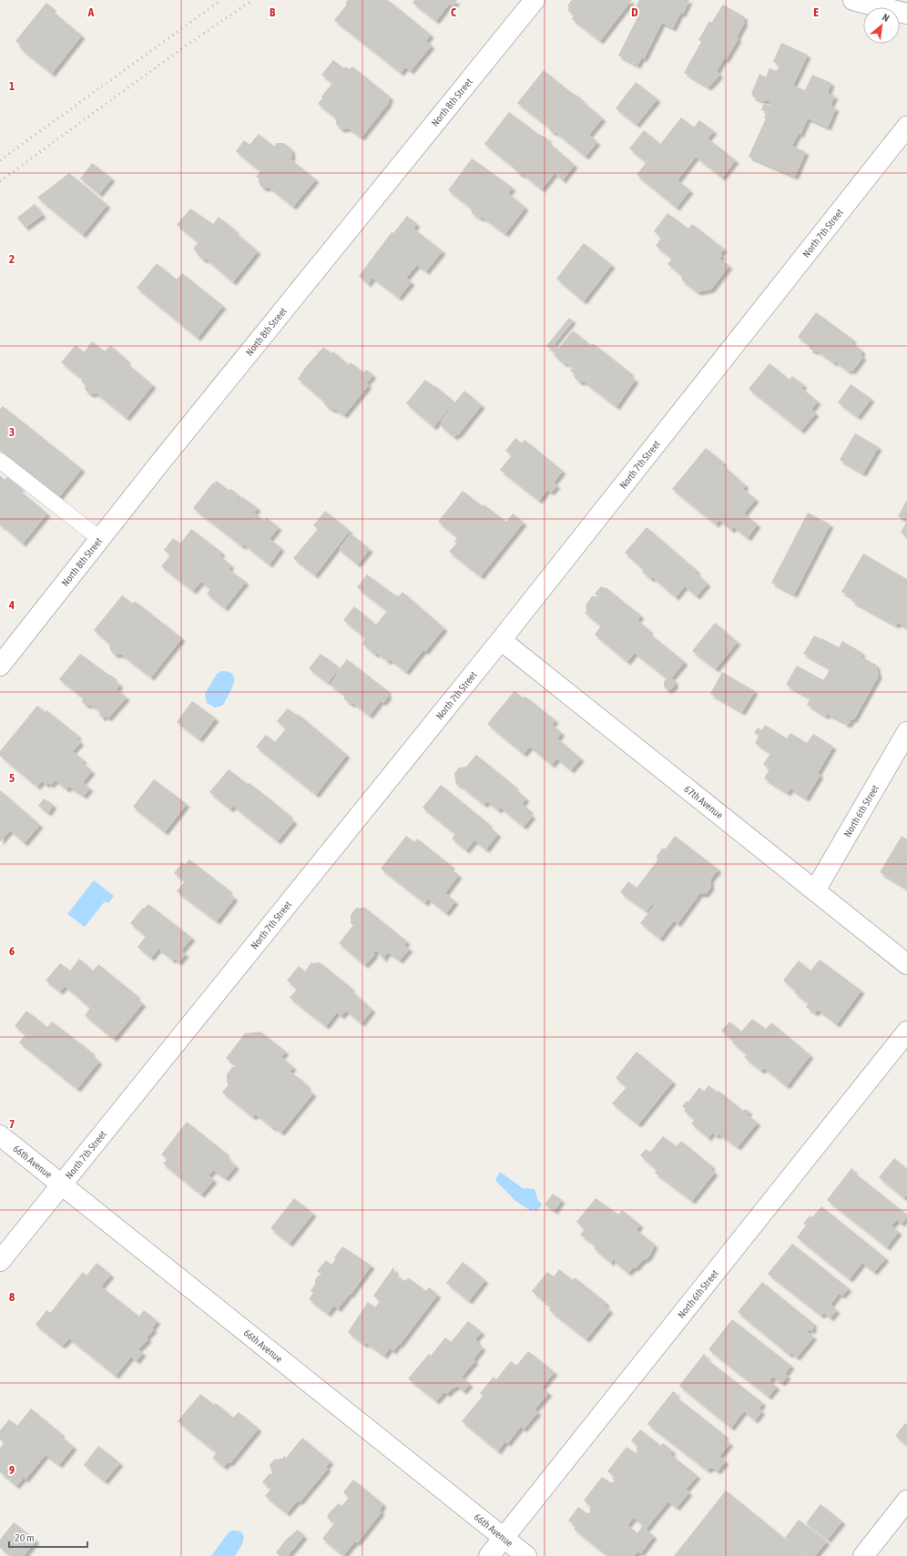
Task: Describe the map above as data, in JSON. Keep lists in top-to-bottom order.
{
  "streets": {
    "street": [
      "North 8th Street",
      "North 7th Street",
      "67th Avenue",
      "North 6th Street",
      "66th Avenue"
    ]
  },
  "crossings": [
    ["North 7th Street", "67th Avenue"],
    ["North 7th Street", "66th Avenue"],
    ["67th Avenue", "North 6th Street"],
    ["North 6th Street", "66th Avenue"]
  ],
  "scale_bar": "20 m",
  "north": "top right",
  "grid": {
    "columns": [
      "A",
      "B",
      "C",
      "D",
      "E"
    ],
    "rows": [
      "1",
      "2",
      "3",
      "4",
      "5",
      "6",
      "7",
      "8",
      "9"
    ]
  }
}
